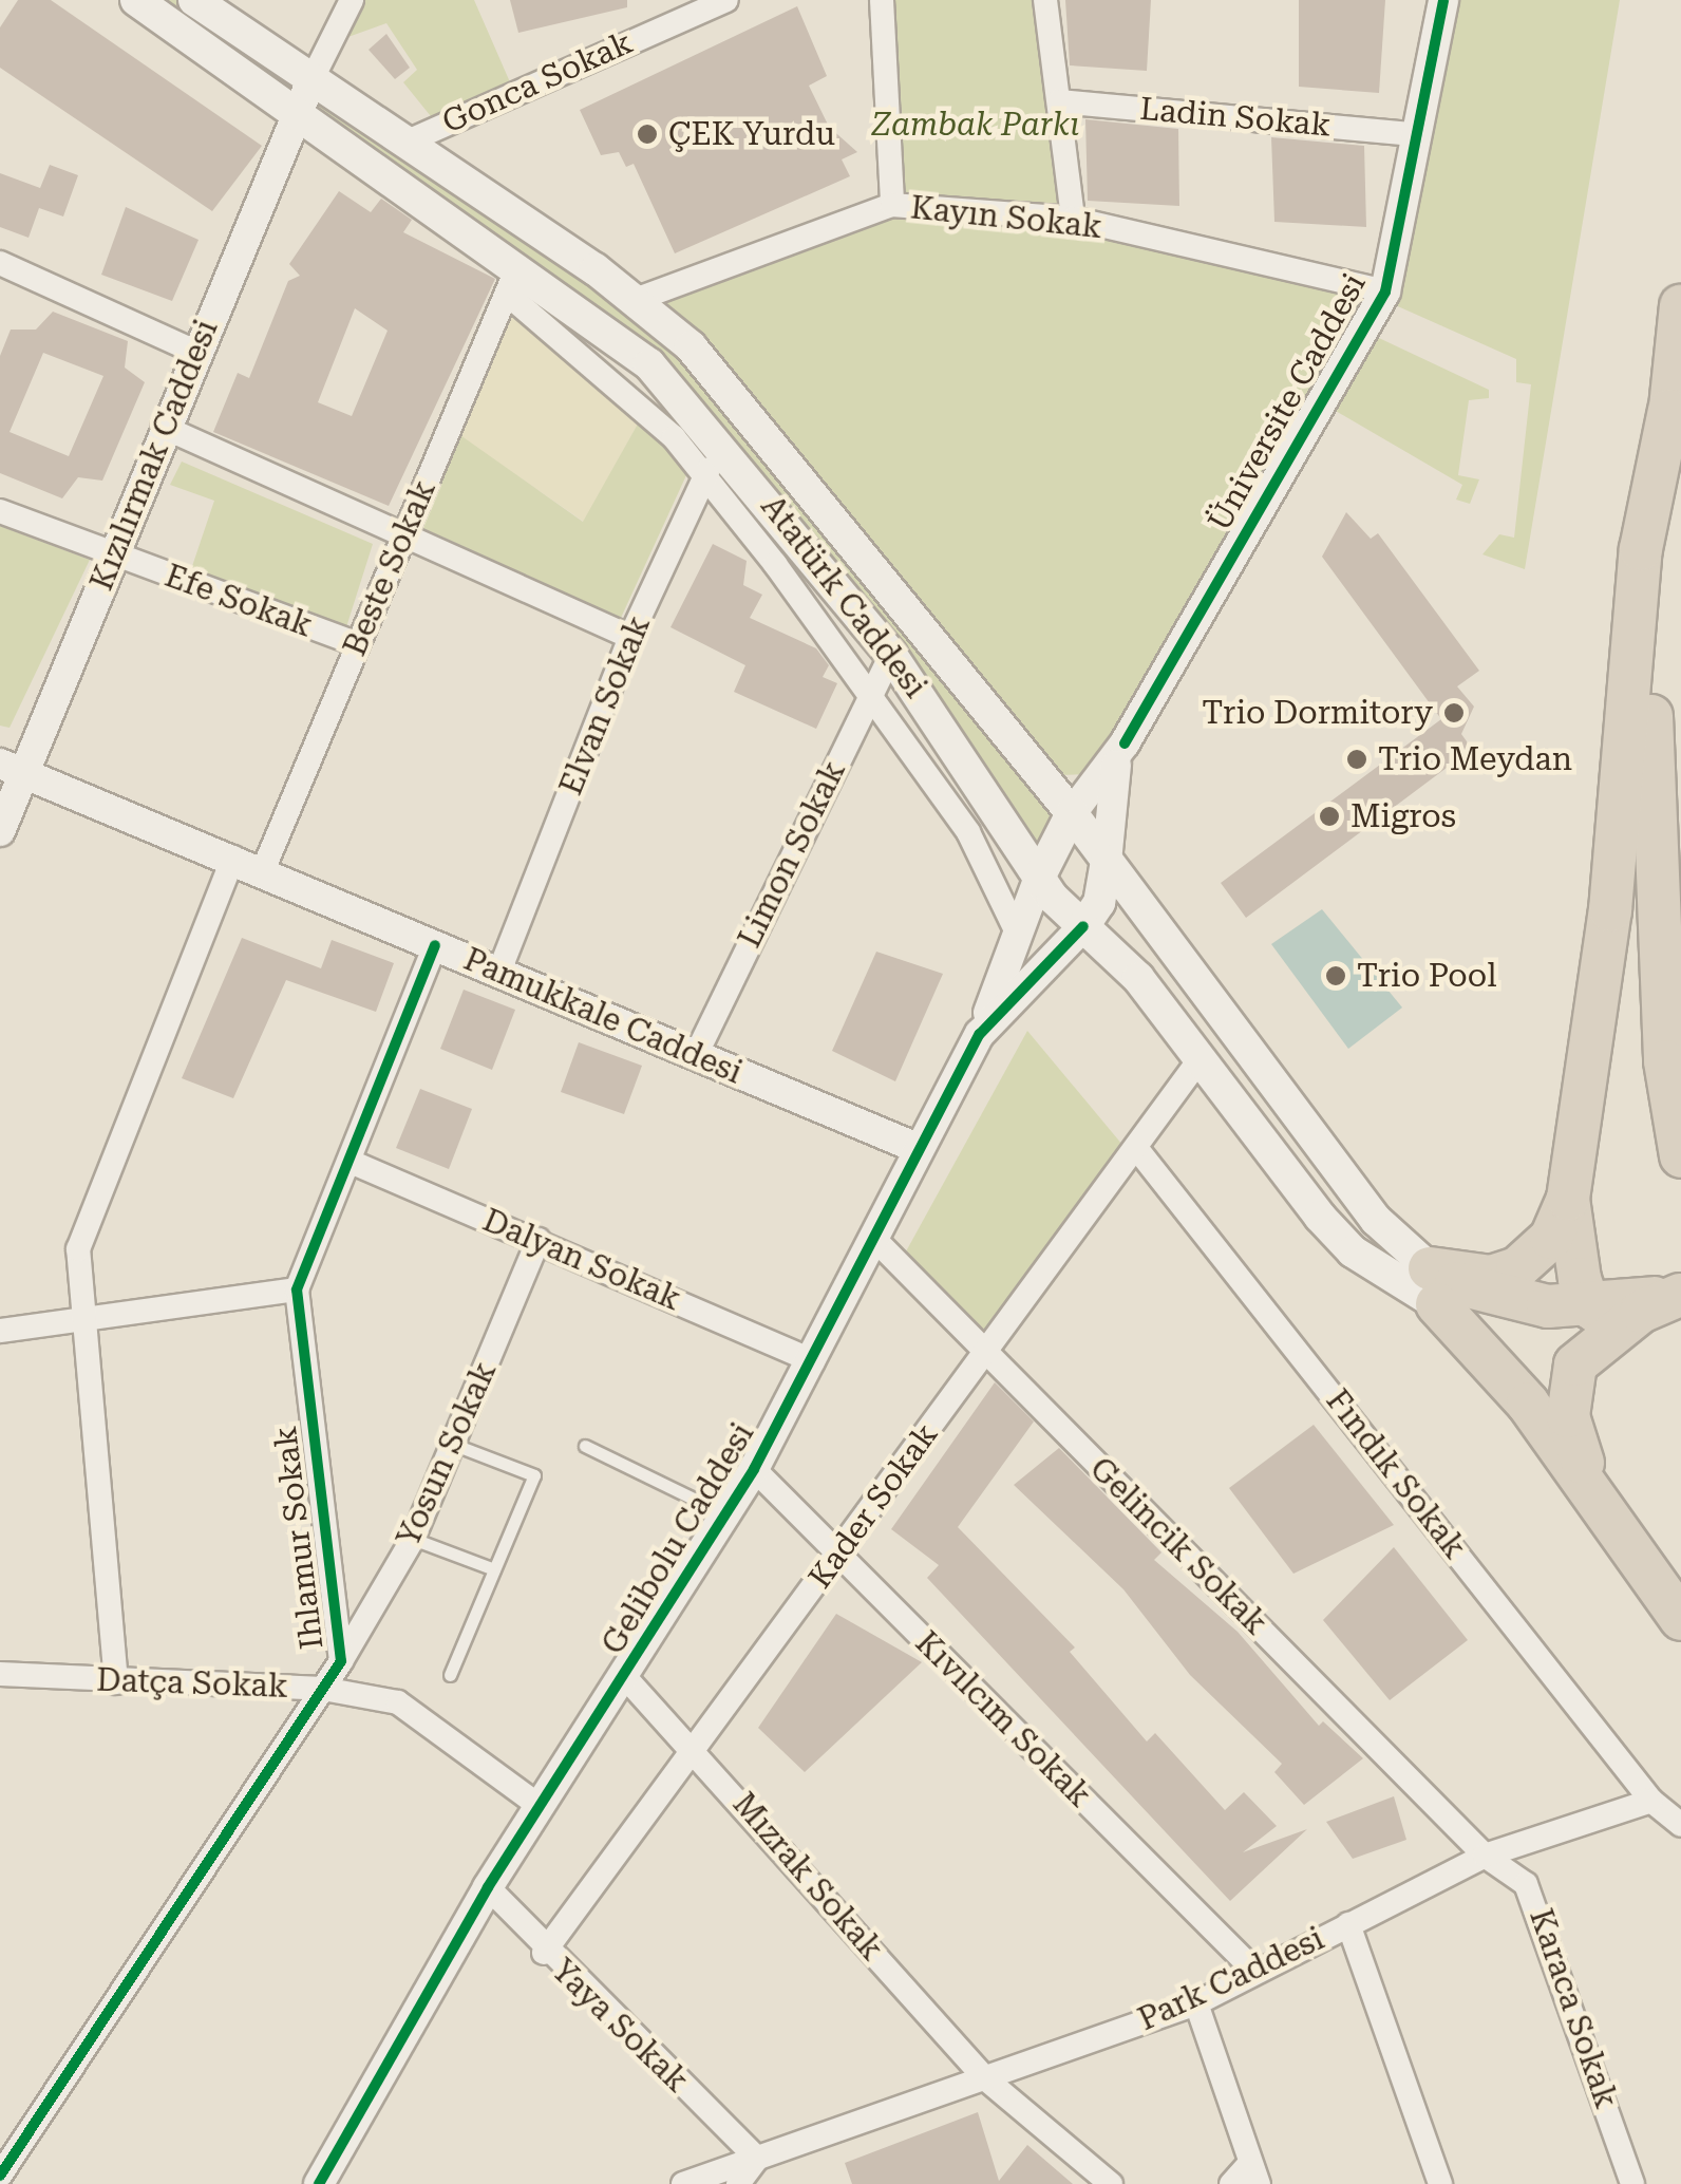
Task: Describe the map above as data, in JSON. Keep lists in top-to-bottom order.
{
  "streets": {
    "main road": ["Atatürk Caddesi"],
    "street": [
      "Gonca Sokak",
      "Ladin Sokak",
      "Kayın Sokak",
      "Üniversite Caddesi",
      "Kızılırmak Caddesi",
      "Beste Sokak",
      "Efe Sokak",
      "Elvan Sokak",
      "Limon Sokak",
      "Pamukkale Caddesi",
      "Dalyan Sokak",
      "Yosun Sokak",
      "Fındık Sokak",
      "Kader Sokak",
      "Ihlamur Sokak",
      "Gelibolu Caddesi",
      "Gelincik Sokak",
      "Datça Sokak",
      "Kıvılcım Sokak",
      "Mızrak Sokak",
      "Park Caddesi",
      "Karaca Sokak",
      "Yaya Sokak"
    ]
  },
  "crossings": [
    ["Gonca Sokak", "Atatürk Caddesi"],
    ["Ladin Sokak", "Üniversite Caddesi"],
    ["Kayın Sokak", "Üniversite Caddesi"],
    ["Kayın Sokak", "Atatürk Caddesi"],
    ["Kızılırmak Caddesi", "Atatürk Caddesi"],
    ["Kızılırmak Caddesi", "Efe Sokak"],
    ["Kızılırmak Caddesi", "Pamukkale Caddesi"],
    ["Beste Sokak", "Atatürk Caddesi"],
    ["Beste Sokak", "Efe Sokak"],
    ["Beste Sokak", "Pamukkale Caddesi"],
    ["Atatürk Caddesi", "Elvan Sokak"],
    ["Atatürk Caddesi", "Limon Sokak"],
    ["Atatürk Caddesi", "Kader Sokak"],
    ["Atatürk Caddesi", "Gelibolu Caddesi"],
    ["Elvan Sokak", "Pamukkale Caddesi"],
    ["Limon Sokak", "Pamukkale Caddesi"],
    ["Pamukkale Caddesi", "Ihlamur Sokak"],
    ["Pamukkale Caddesi", "Gelibolu Caddesi"],
    ["Dalyan Sokak", "Yosun Sokak"],
    ["Dalyan Sokak", "Ihlamur Sokak"],
    ["Dalyan Sokak", "Gelibolu Caddesi"],
    ["Yosun Sokak", "Ihlamur Sokak"],
    ["Fındık Sokak", "Kader Sokak"],
    ["Fındık Sokak", "Park Caddesi"],
    ["Kader Sokak", "Gelincik Sokak"],
    ["Kader Sokak", "Kıvılcım Sokak"],
    ["Kader Sokak", "Mızrak Sokak"],
    ["Kader Sokak", "Yaya Sokak"],
    ["Ihlamur Sokak", "Datça Sokak"],
    ["Gelibolu Caddesi", "Gelincik Sokak"],
    ["Gelibolu Caddesi", "Datça Sokak"],
    ["Gelibolu Caddesi", "Kıvılcım Sokak"],
    ["Gelibolu Caddesi", "Mızrak Sokak"],
    ["Gelibolu Caddesi", "Yaya Sokak"],
    ["Gelincik Sokak", "Park Caddesi"],
    ["Gelincik Sokak", "Karaca Sokak"],
    ["Kıvılcım Sokak", "Park Caddesi"],
    ["Mızrak Sokak", "Park Caddesi"],
    ["Park Caddesi", "Karaca Sokak"],
    ["Park Caddesi", "Yaya Sokak"]
  ],
  "parks": ["Zambak Parkı"],
  "places": [
    "ÇEK Yurdu",
    "Trio Dormitory",
    "Trio Meydan",
    "Migros",
    "Trio Pool"
  ]
}
